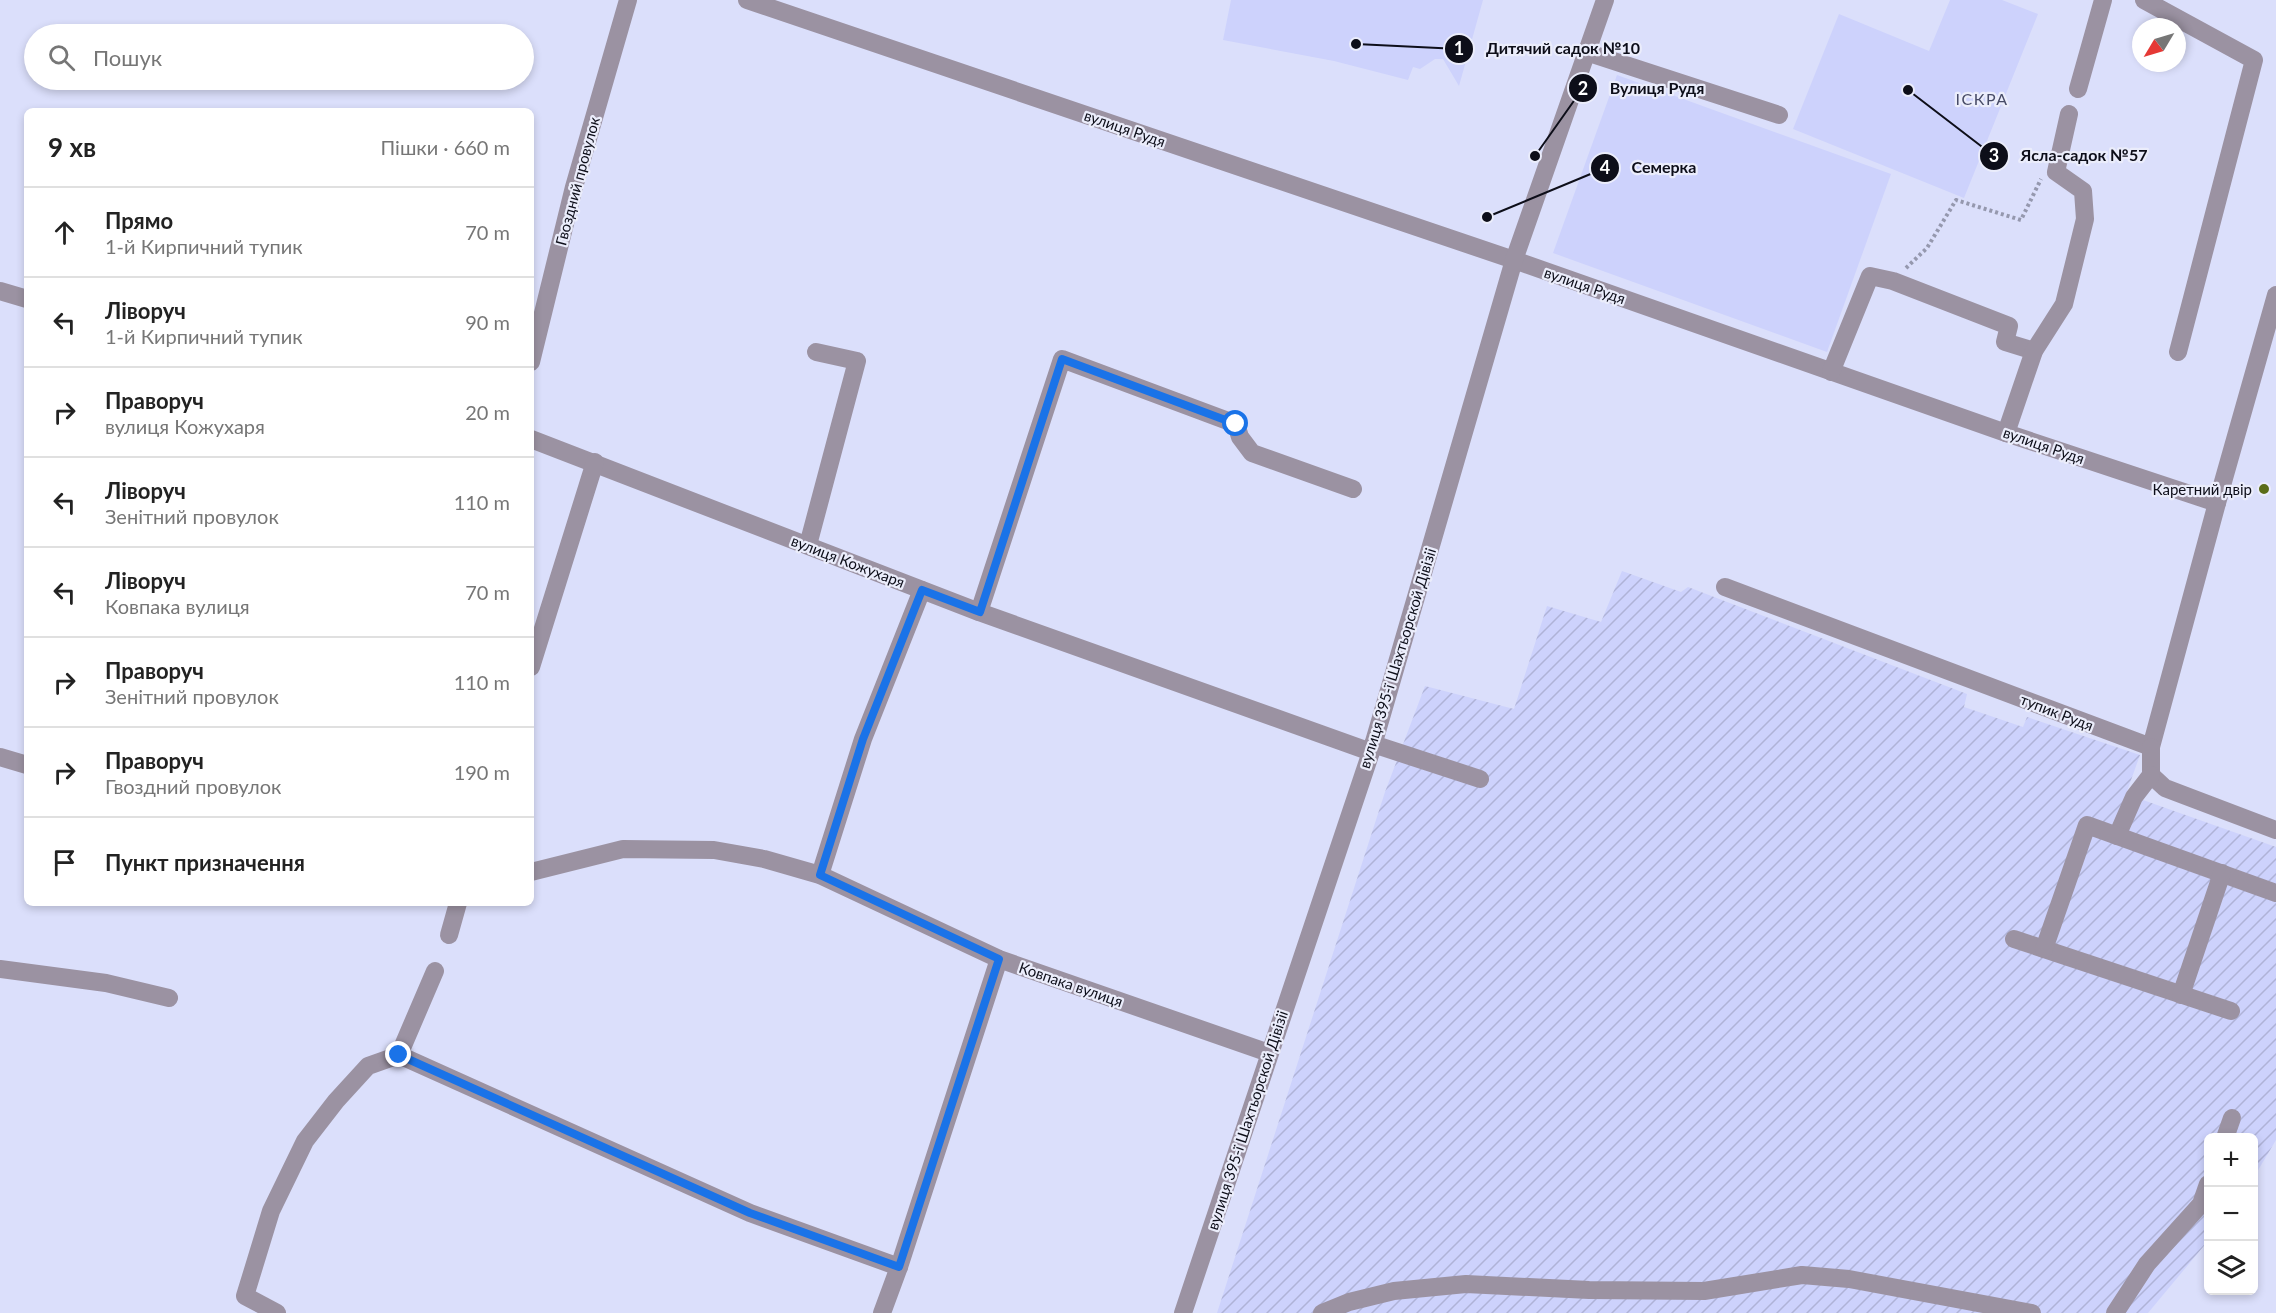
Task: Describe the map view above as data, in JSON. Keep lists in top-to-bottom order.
{
  "streets": {
    "street": [
      "вулиця Рудя",
      "Гвоздний провулок",
      "вулиця Кожухаря",
      "вулиця 395-ї Шахтьорской Дівізіі",
      "тупик Рудя",
      "Ковпака вулиця"
    ]
  },
  "crossings": [
    ["вулиця Рудя", "вулиця 395-ї Шахтьорской Дівізіі"],
    ["вулиця Кожухаря", "вулиця 395-ї Шахтьорской Дівізіі"],
    ["вулиця 395-ї Шахтьорской Дівізіі", "Ковпака вулиця"]
  ],
  "districts": ["ІСКРА"],
  "places": [
    "Дитячий садок №10",
    "Ясла-садок №57",
    "Вулиця Рудя",
    "Семерка",
    "Каретний двір"
  ],
  "north": "bottom left",
  "page": {
    "search": "Пошук",
    "heading": ["9 хв", "Пішки · 660 m"],
    "list": [
      ["Прямо", "1-й Кирпичний тупик", "70 m"],
      ["Ліворуч", "1-й Кирпичний тупик", "90 m"],
      ["Праворуч", "вулиця Кожухаря", "20 m"],
      ["Ліворуч", "Зенітний провулок", "110 m"],
      ["Ліворуч", "Ковпака вулиця", "70 m"],
      ["Праворуч", "Зенітний провулок", "110 m"],
      ["Праворуч", "Гвоздний провулок", "190 m"],
      "Пункт призначення"
    ],
    "map_buttons": ["+", "−"]
  }
}
